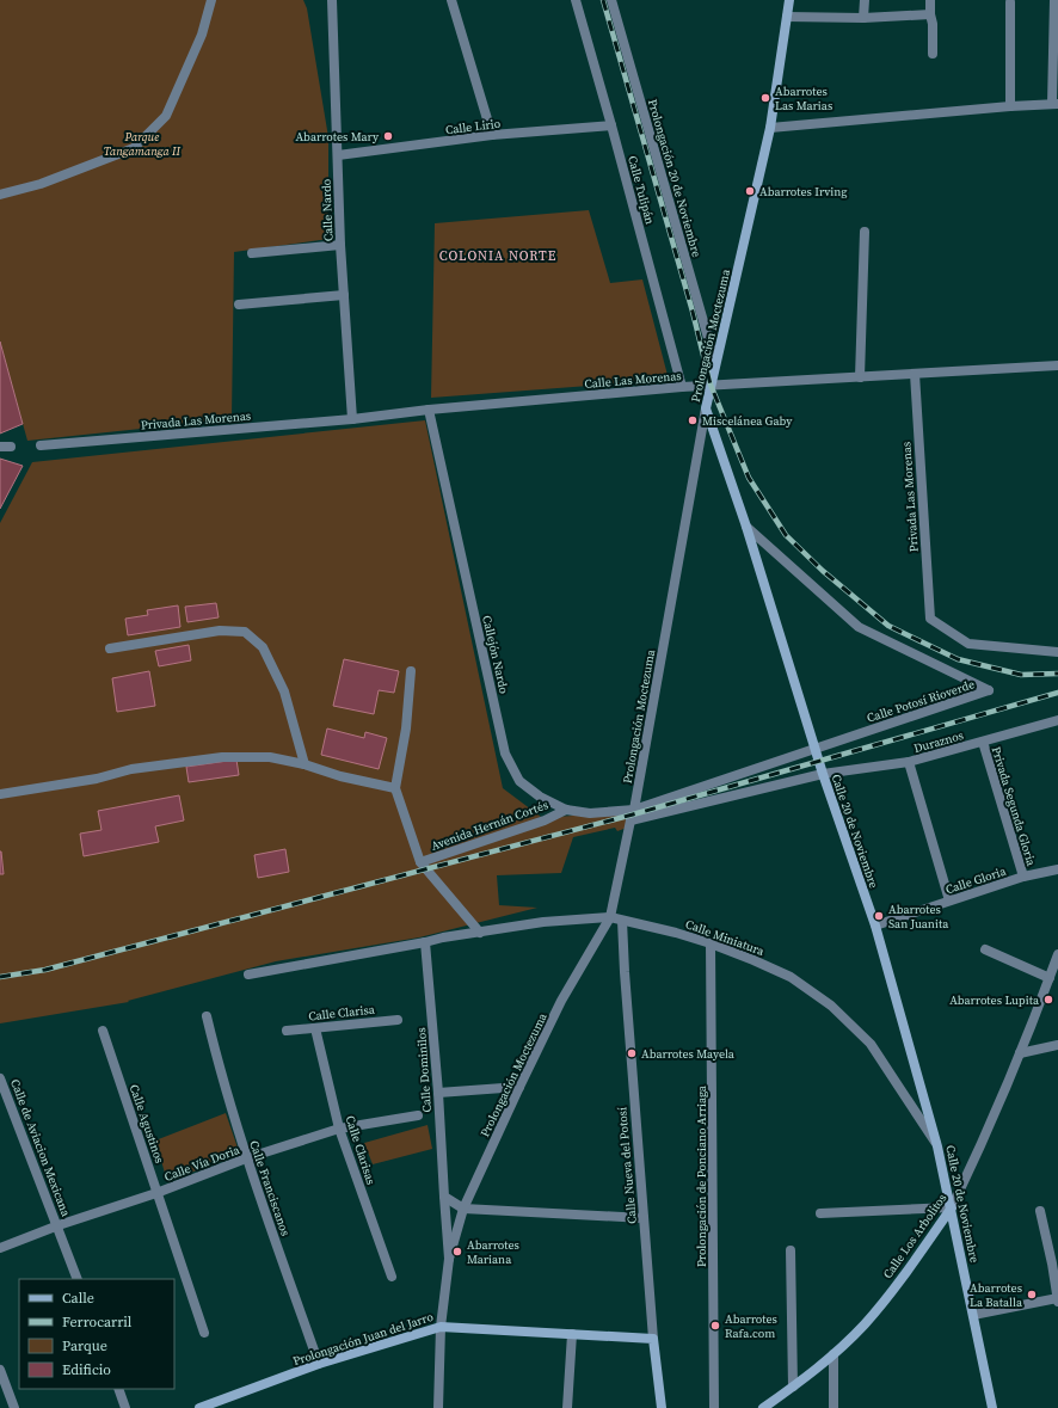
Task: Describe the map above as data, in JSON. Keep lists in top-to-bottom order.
{
  "streets": {
    "main road": [
      "Prolongación Moctezuma",
      "Calle 20 de Noviembre",
      "Calle Nueva del Potosí",
      "Calle Los Arbolitos",
      "Prolongación Juan del Jarro"
    ],
    "street": [
      "Calle Lirio",
      "Prolongación 20 de Noviembre",
      "Calle Tulipán",
      "Calle Nardo",
      "Calle Las Morenas",
      "Privada Las Morenas",
      "Callejón Nardo",
      "Calle Potosí Rioverde",
      "Duraznos",
      "Privada Segunda Gloria",
      "Avenida Hernán Cortés",
      "Calle Gloria",
      "Calle Miniatura",
      "Calle Clarisa",
      "Calle Dominilos",
      "Calle Agustinos",
      "Calle de Aviacion Mexicana",
      "Calle Clarisas",
      "Calle Vía Doria",
      "Prolongación de Ponciano Arriaga",
      "Calle Franciscanos"
    ]
  },
  "crossings": [
    ["Calle Lirio", "Calle Tulipán"],
    ["Calle Lirio", "Calle Nardo"],
    ["Prolongación 20 de Noviembre", "Prolongación Moctezuma"],
    ["Calle Tulipán", "Calle Las Morenas"],
    ["Calle Nardo", "Calle Las Morenas"],
    ["Calle Nardo", "Privada Las Morenas"],
    ["Prolongación Moctezuma", "Calle Las Morenas"],
    ["Prolongación Moctezuma", "Callejón Nardo"],
    ["Prolongación Moctezuma", "Calle Potosí Rioverde"],
    ["Prolongación Moctezuma", "Calle 20 de Noviembre"],
    ["Prolongación Moctezuma", "Calle Miniatura"],
    ["Prolongación Moctezuma", "Calle Dominilos"],
    ["Prolongación Moctezuma", "Prolongación Juan del Jarro"],
    ["Calle Las Morenas", "Privada Las Morenas"],
    ["Calle Las Morenas", "Callejón Nardo"],
    ["Callejón Nardo", "Calle Potosí Rioverde"],
    ["Callejón Nardo", "Avenida Hernán Cortés"],
    ["Calle Potosí Rioverde", "Calle 20 de Noviembre"],
    ["Duraznos", "Privada Segunda Gloria"],
    ["Duraznos", "Calle 20 de Noviembre"],
    ["Privada Segunda Gloria", "Calle Gloria"],
    ["Calle 20 de Noviembre", "Calle Gloria"],
    ["Calle 20 de Noviembre", "Calle Miniatura"],
    ["Calle 20 de Noviembre", "Calle Los Arbolitos"],
    ["Calle Miniatura", "Calle Dominilos"],
    ["Calle Miniatura", "Calle Nueva del Potosí"],
    ["Calle Miniatura", "Prolongación de Ponciano Arriaga"],
    ["Calle Clarisa", "Calle Clarisas"],
    ["Calle Agustinos", "Calle Vía Doria"],
    ["Calle de Aviacion Mexicana", "Calle Vía Doria"],
    ["Calle Clarisas", "Calle Vía Doria"],
    ["Calle Vía Doria", "Calle Franciscanos"],
    ["Calle Nueva del Potosí", "Prolongación Juan del Jarro"],
    ["Calle Franciscanos", "Prolongación Juan del Jarro"]
  ],
  "districts": ["COLONIA NORTE"],
  "parks": ["Parque Tangamanga II"],
  "places": [
    "Abarrotes Las Marias",
    "Abarrotes Mary",
    "Abarrotes Irving",
    "Miscelánea Gaby",
    "Abarrotes San Juanita",
    "Abarrotes Lupita",
    "Abarrotes Mayela",
    "Abarrotes Mariana",
    "Abarrotes La Batalla",
    "Abarrotes Rafa.com"
  ],
  "legend": [
    "Calle",
    "Ferrocarril",
    "Parque",
    "Edificio"
  ]
}
